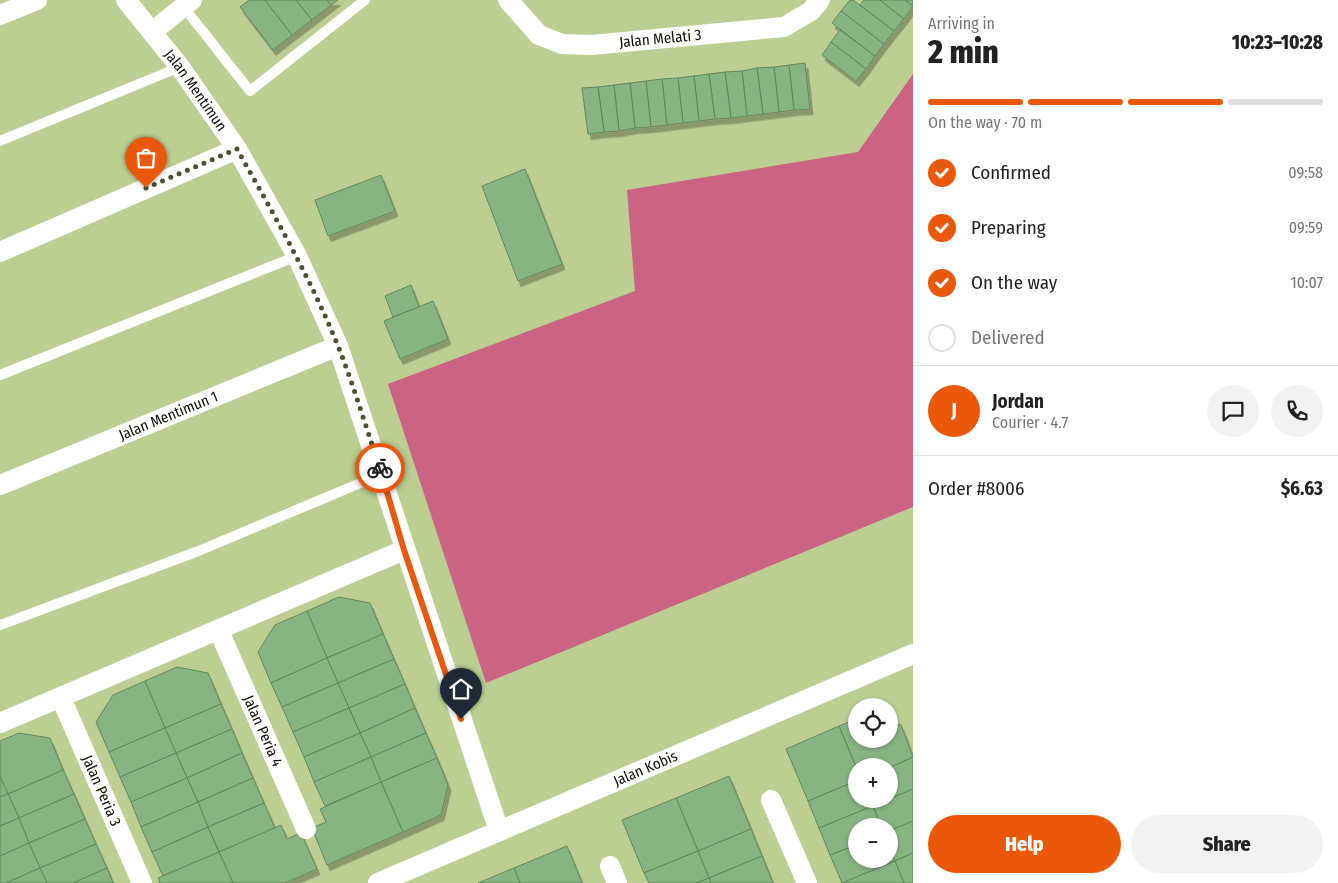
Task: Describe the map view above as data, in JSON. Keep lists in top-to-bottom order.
{
  "streets": {
    "street": [
      "Jalan Melati 3",
      "Jalan Mentimun",
      "Jalan Mentimun 1",
      "Jalan Peria 4",
      "Jalan Kobis",
      "Jalan Peria 3"
    ]
  },
  "crossings": [
    ["Jalan Mentimun", "Jalan Mentimun 1"],
    ["Jalan Mentimun", "Jalan Kobis"]
  ],
  "page": {
    "heading": ["2 min", "Arriving in", "10:23–10:28"],
    "panel": [
      "Jordan",
      "Courier · 4.7",
      "Order #8006",
      "$6.63"
    ],
    "bar": "On the way · 70 m",
    "list": [
      ["Confirmed", "09:58"],
      ["Preparing", "09:59"],
      ["On the way", "10:07"],
      "Delivered"
    ],
    "round": "J",
    "map_buttons": ["+", "−"],
    "buttons": ["Help", "Share"]
  }
}
